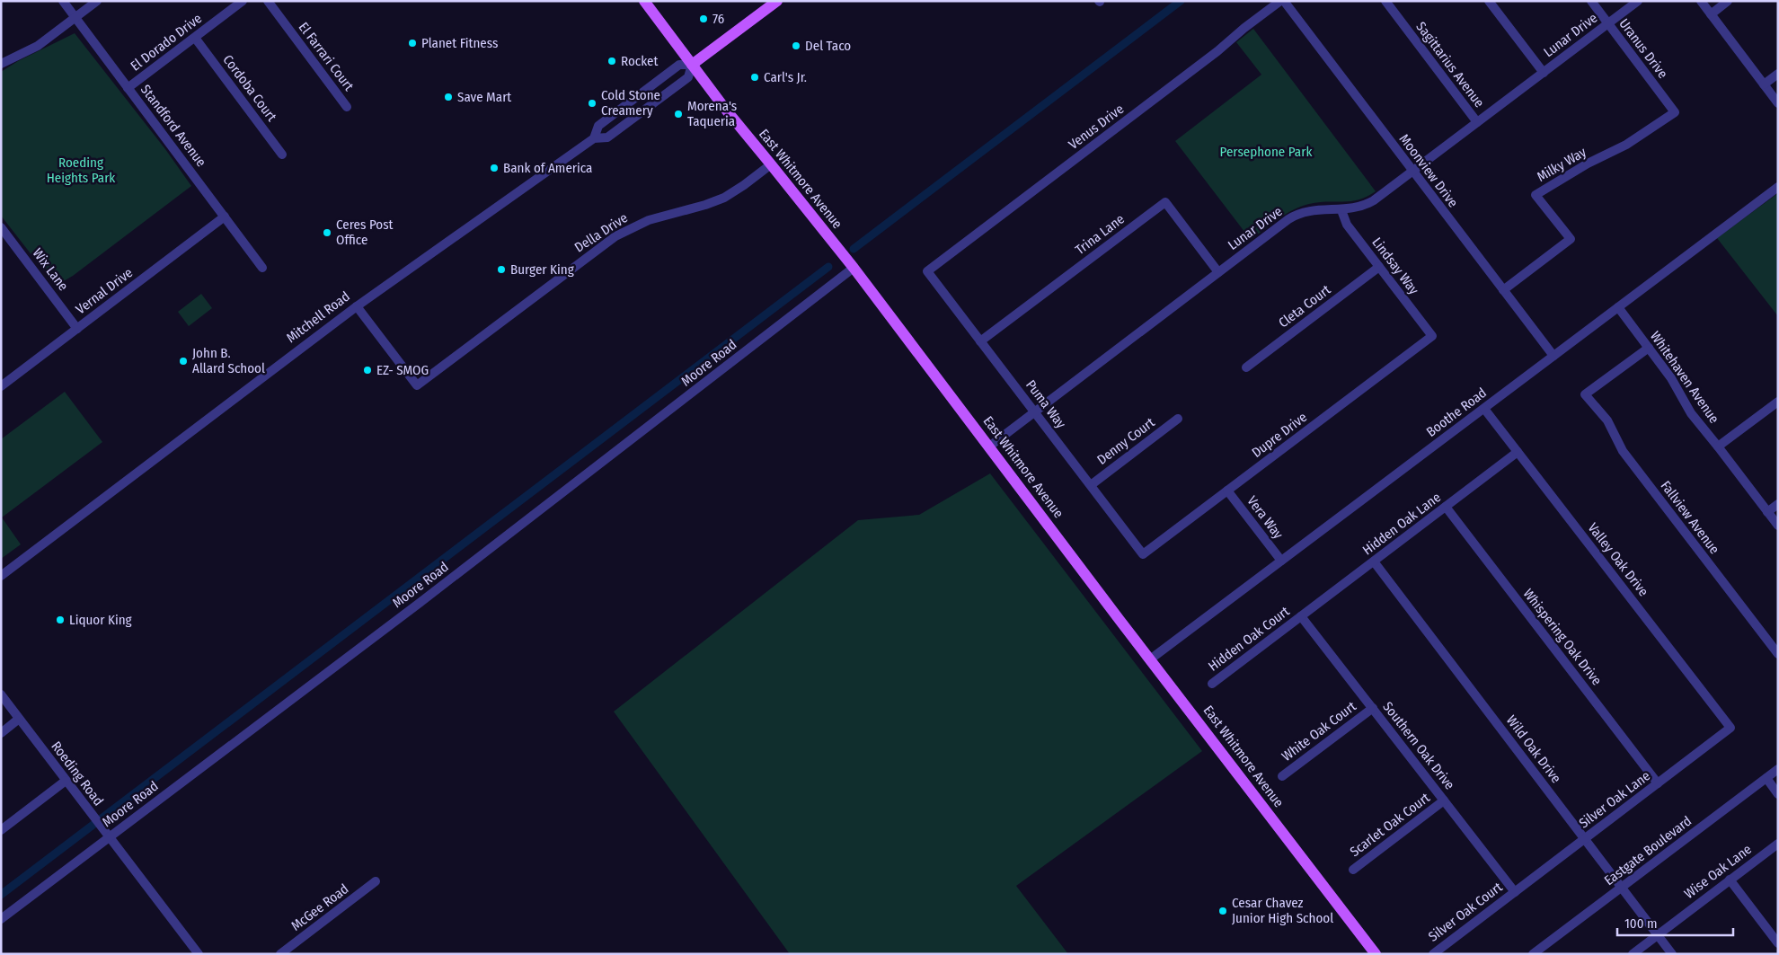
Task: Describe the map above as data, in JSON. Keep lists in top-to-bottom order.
{
  "streets": {
    "main road": ["East Whitmore Avenue", "Mitchell Road"],
    "street": [
      "Lunar Drive",
      "El Dorado Drive",
      "Uranus Drive",
      "El Farrari Court",
      "Sagittarius Avenue",
      "Cordoba Court",
      "Standford Avenue",
      "Venus Drive",
      "Milky Way",
      "Moonview Drive",
      "Della Drive",
      "Trina Lane",
      "Lindsay Way",
      "Wix Lane",
      "Vernal Drive",
      "Cleta Court",
      "Moore Road",
      "Whitehaven Avenue",
      "Puma Way",
      "Boothe Road",
      "Dupre Drive",
      "Denny Court",
      "Vera Way",
      "Fallview Avenue",
      "Hidden Oak Lane",
      "Valley Oak Drive",
      "Whispering Oak Drive",
      "Hidden Oak Court",
      "White Oak Court",
      "Southern Oak Drive",
      "Wild Oak Drive",
      "Roeding Road",
      "Silver Oak Lane",
      "Scarlet Oak Court",
      "Eastgate Boulevard",
      "Wise Oak Lane",
      "McGee Road",
      "Silver Oak Court"
    ]
  },
  "crossings": [
    ["Lunar Drive", "Uranus Drive"],
    ["Lunar Drive", "Sagittarius Avenue"],
    ["Lunar Drive", "Moonview Drive"],
    ["Lunar Drive", "East Whitmore Avenue"],
    ["Lunar Drive", "Trina Lane"],
    ["Lunar Drive", "Lindsay Way"],
    ["Lunar Drive", "Puma Way"],
    ["El Dorado Drive", "Cordoba Court"],
    ["El Dorado Drive", "Standford Avenue"],
    ["Uranus Drive", "Milky Way"],
    ["Standford Avenue", "Vernal Drive"],
    ["Venus Drive", "Moonview Drive"],
    ["Venus Drive", "Puma Way"],
    ["Milky Way", "Moonview Drive"],
    ["Moonview Drive", "Boothe Road"],
    ["East Whitmore Avenue", "Della Drive"],
    ["East Whitmore Avenue", "Mitchell Road"],
    ["East Whitmore Avenue", "Moore Road"],
    ["East Whitmore Avenue", "Boothe Road"],
    ["Della Drive", "Mitchell Road"],
    ["Trina Lane", "Puma Way"],
    ["Lindsay Way", "Cleta Court"],
    ["Lindsay Way", "Dupre Drive"],
    ["Wix Lane", "Vernal Drive"],
    ["Moore Road", "Roeding Road"],
    ["Whitehaven Avenue", "Boothe Road"],
    ["Whitehaven Avenue", "Fallview Avenue"],
    ["Puma Way", "Dupre Drive"],
    ["Puma Way", "Denny Court"],
    ["Boothe Road", "Vera Way"],
    ["Boothe Road", "Valley Oak Drive"],
    ["Dupre Drive", "Vera Way"],
    ["Hidden Oak Lane", "Valley Oak Drive"],
    ["Hidden Oak Lane", "Whispering Oak Drive"],
    ["Hidden Oak Lane", "Hidden Oak Court"],
    ["Hidden Oak Lane", "Southern Oak Drive"],
    ["Hidden Oak Lane", "Wild Oak Drive"],
    ["Valley Oak Drive", "Silver Oak Lane"],
    ["Whispering Oak Drive", "Silver Oak Lane"],
    ["Hidden Oak Court", "Southern Oak Drive"],
    ["White Oak Court", "Southern Oak Drive"],
    ["Southern Oak Drive", "Silver Oak Lane"],
    ["Southern Oak Drive", "Scarlet Oak Court"],
    ["Southern Oak Drive", "Silver Oak Court"],
    ["Wild Oak Drive", "Silver Oak Lane"],
    ["Wild Oak Drive", "Eastgate Boulevard"],
    ["Wild Oak Drive", "Wise Oak Lane"],
    ["Silver Oak Lane", "Silver Oak Court"]
  ],
  "parks": ["Persephone Park", "Roeding Heights Park"],
  "places": [
    "76",
    "Planet Fitness",
    "Del Taco",
    "Rocket",
    "Carl's Jr.",
    "Save Mart",
    "Cold Stone Creamery",
    "Morena's Taqueria",
    "Bank of America",
    "Ceres Post Office",
    "Burger King",
    "John B. Allard School",
    "EZ- SMOG",
    "Liquor King",
    "Cesar Chavez Junior High School"
  ],
  "scale_bar": "100 m"
}
